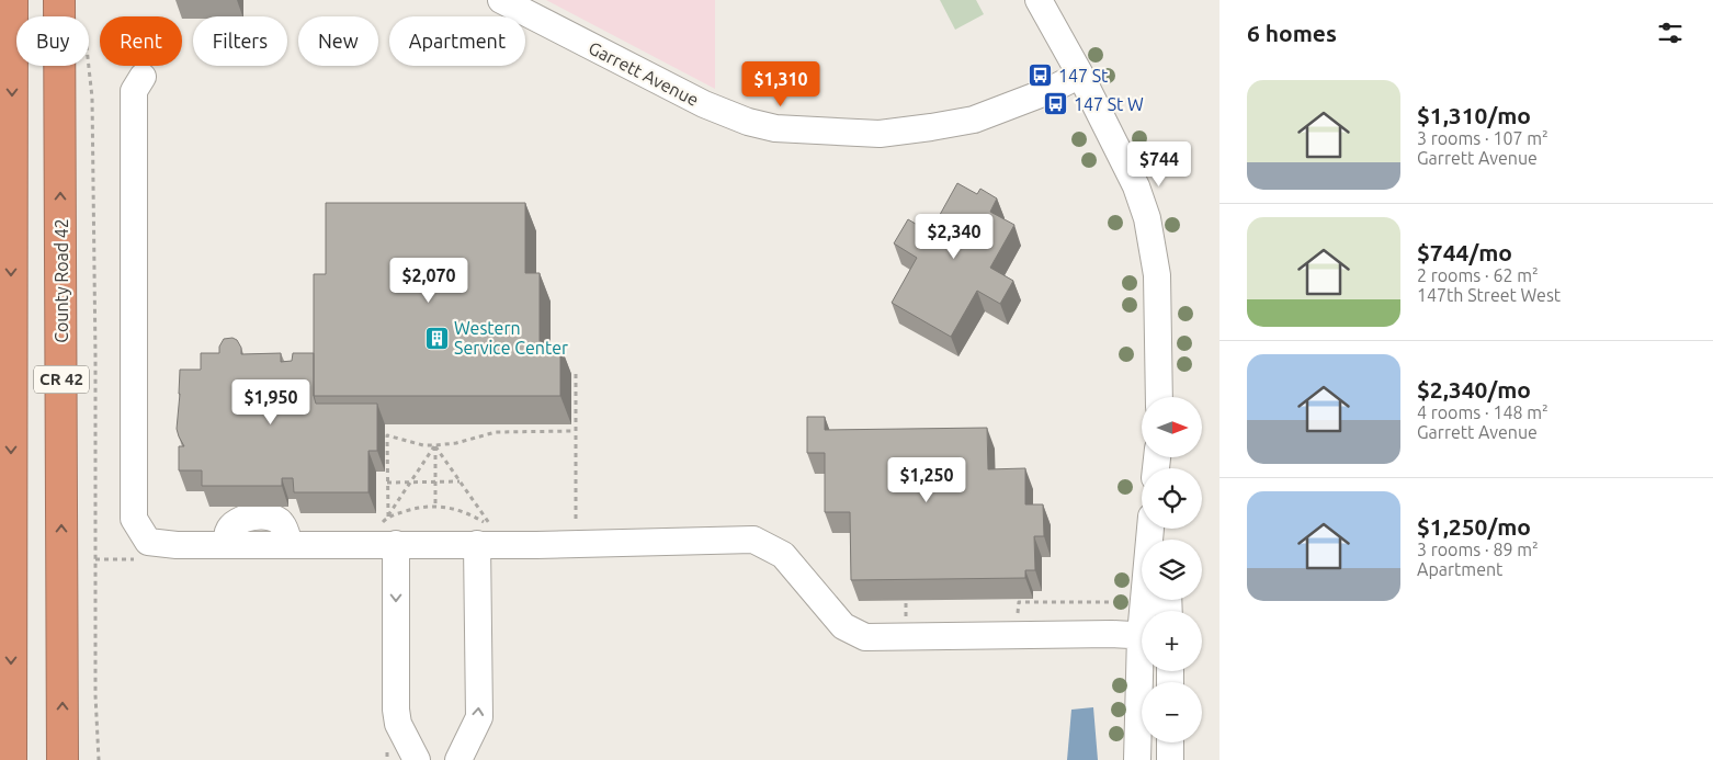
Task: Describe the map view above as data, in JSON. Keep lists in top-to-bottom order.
{
  "streets": {
    "highway": ["County Road 42", "CR 42"],
    "street": ["Garrett Avenue"]
  },
  "places": {
    "bus stop": ["147 St", "147 St W"],
    "building": ["Western Service Center"]
  },
  "north": "right",
  "page": {
    "heading": "6 homes",
    "chip": [
      "Buy",
      "Rent",
      "Filters",
      "New",
      "Apartment"
    ],
    "price": [
      "$1,310",
      "$744",
      "$2,340",
      "$2,070",
      "$1,950",
      "$1,250"
    ],
    "list": [
      {
        "name": "$1,310/mo",
        "note": "3 rooms · 107 m² · Garrett Avenue"
      },
      {
        "name": "$744/mo",
        "note": "2 rooms · 62 m² · 147th Street West"
      },
      {
        "name": "$2,340/mo",
        "note": "4 rooms · 148 m² · Garrett Avenue"
      },
      {
        "name": "$1,250/mo",
        "note": "3 rooms · 89 m² · Apartment"
      }
    ],
    "map_buttons": ["+", "−"]
  }
}
